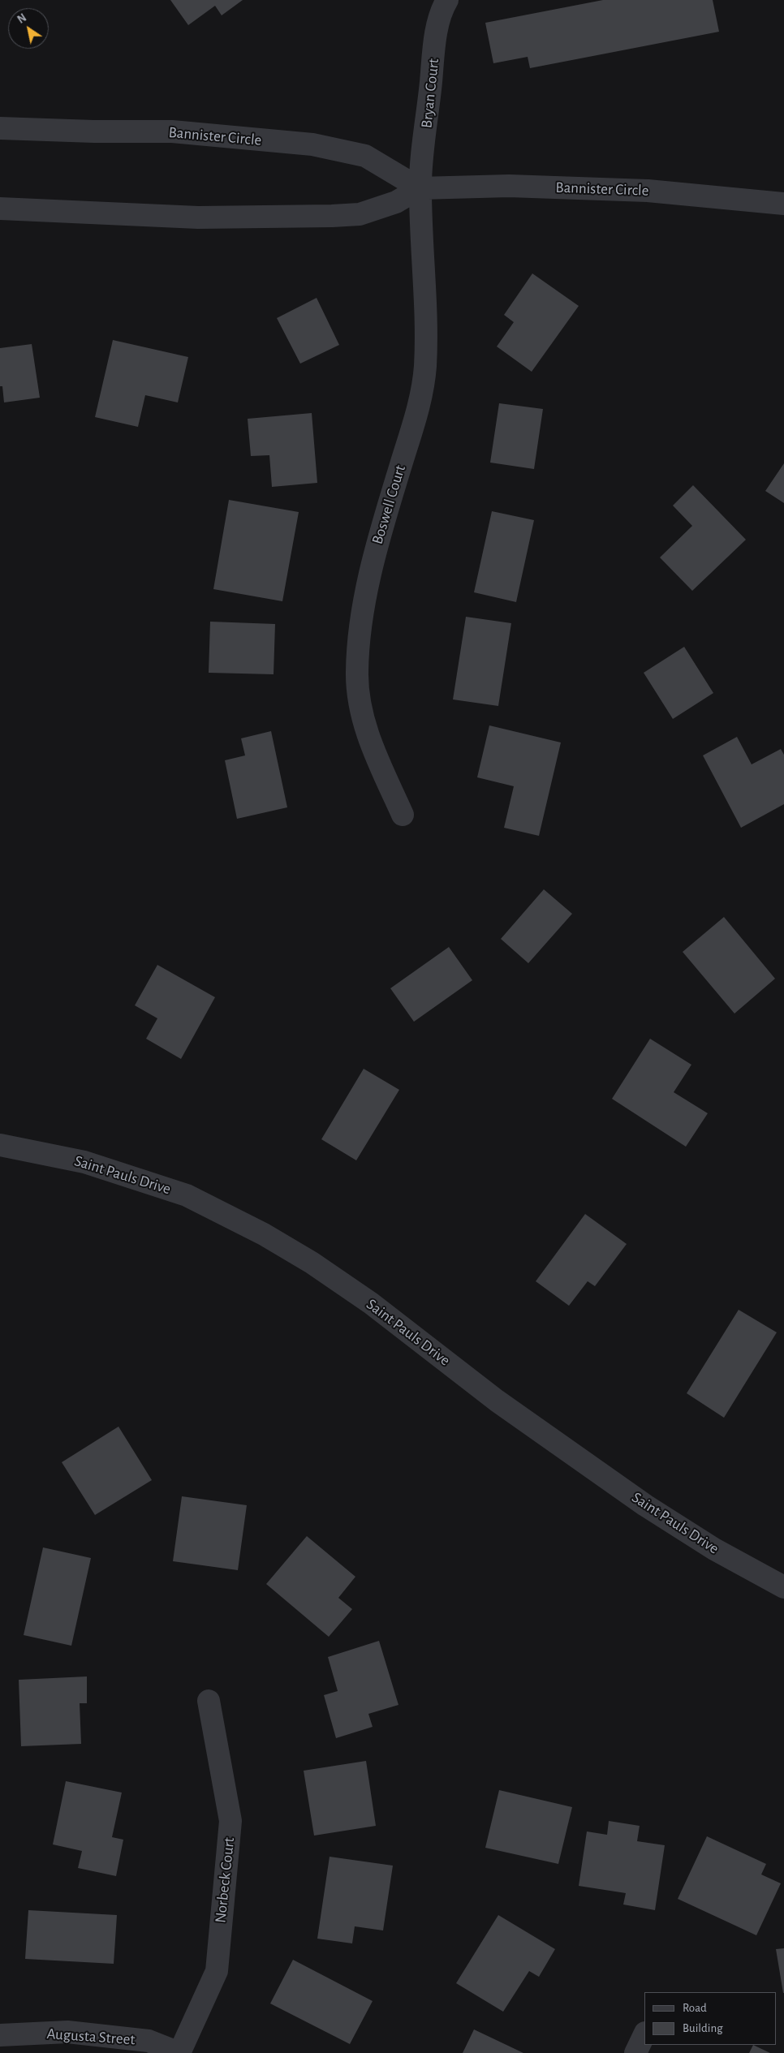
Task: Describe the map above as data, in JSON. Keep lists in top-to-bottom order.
{
  "streets": {
    "street": [
      "Bryan Court",
      "Bannister Circle",
      "Boswell Court",
      "Saint Pauls Drive",
      "Norbeck Court",
      "Augusta Street"
    ]
  },
  "crossings": [
    ["Bryan Court", "Bannister Circle"],
    ["Bryan Court", "Boswell Court"],
    ["Bannister Circle", "Boswell Court"],
    ["Norbeck Court", "Augusta Street"]
  ],
  "legend": ["Road", "Building"],
  "north": "top left"
}
